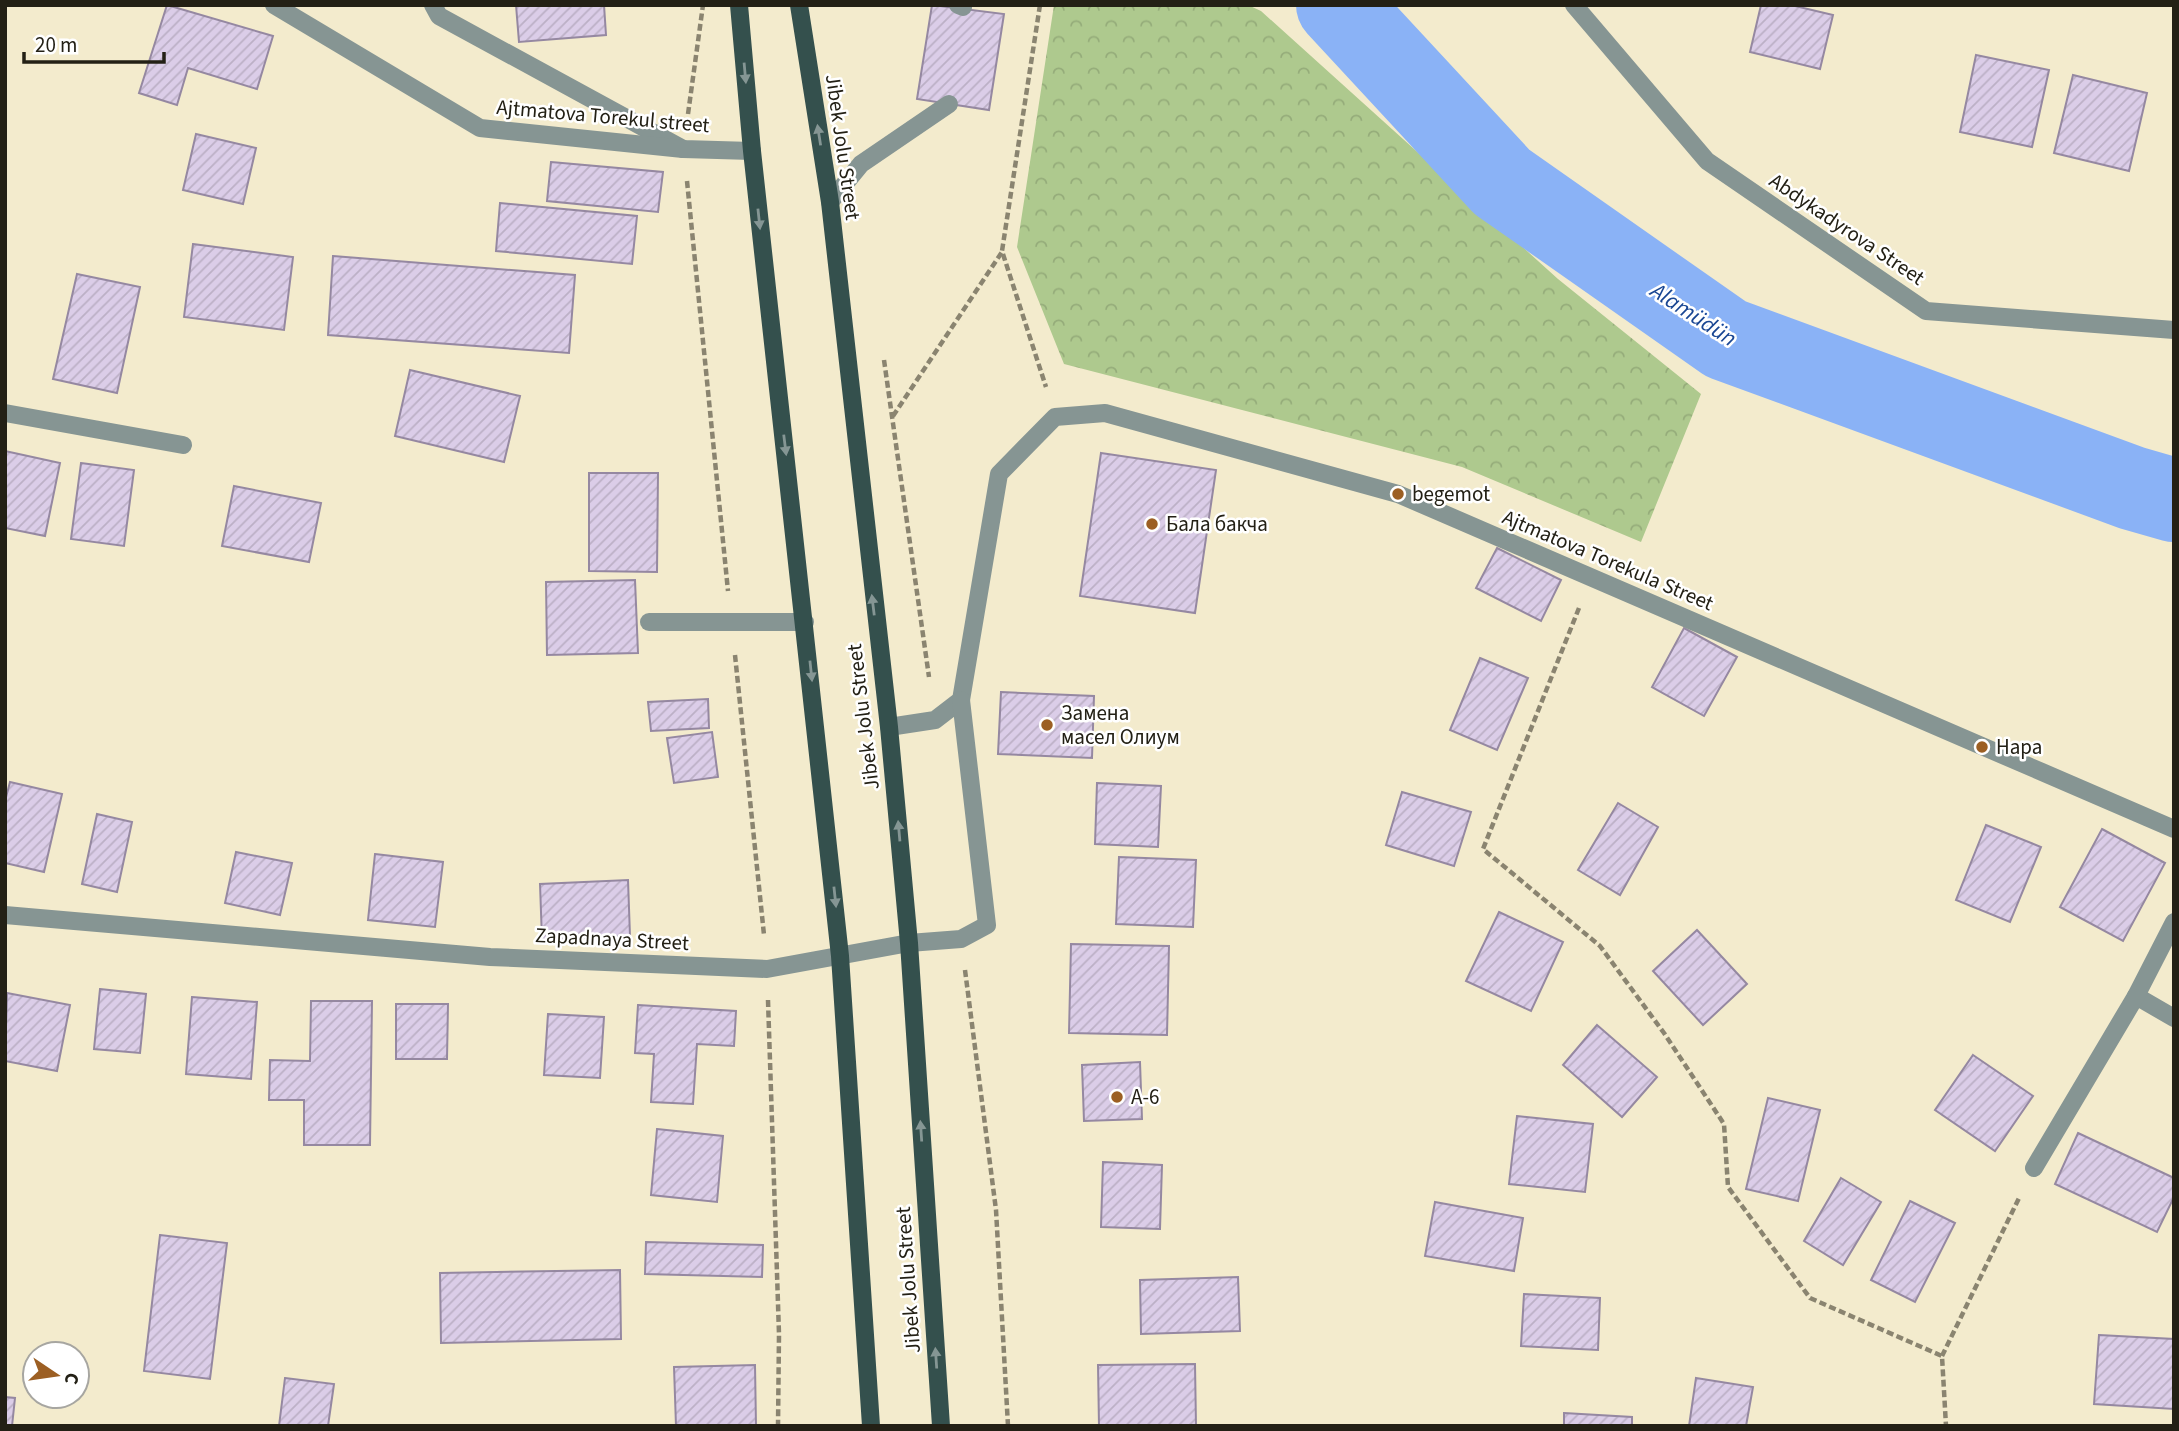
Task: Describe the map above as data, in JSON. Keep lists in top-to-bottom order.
{
  "streets": {
    "main road": ["Jibek Jolu Street"],
    "street": [
      "Ajtmatova Torekul street",
      "Abdykadyrova Street",
      "Ajtmatova Torekula Street",
      "Zapadnaya Street"
    ]
  },
  "crossings": [
    ["Jibek Jolu Street", "Zapadnaya Street"]
  ],
  "water": ["Alamüdün"],
  "places": [
    "begemot",
    "Бала бакча",
    "Замена масел Олиум",
    "Нара",
    "А-6"
  ],
  "scale_bar": "20 m",
  "north": "right"
}
